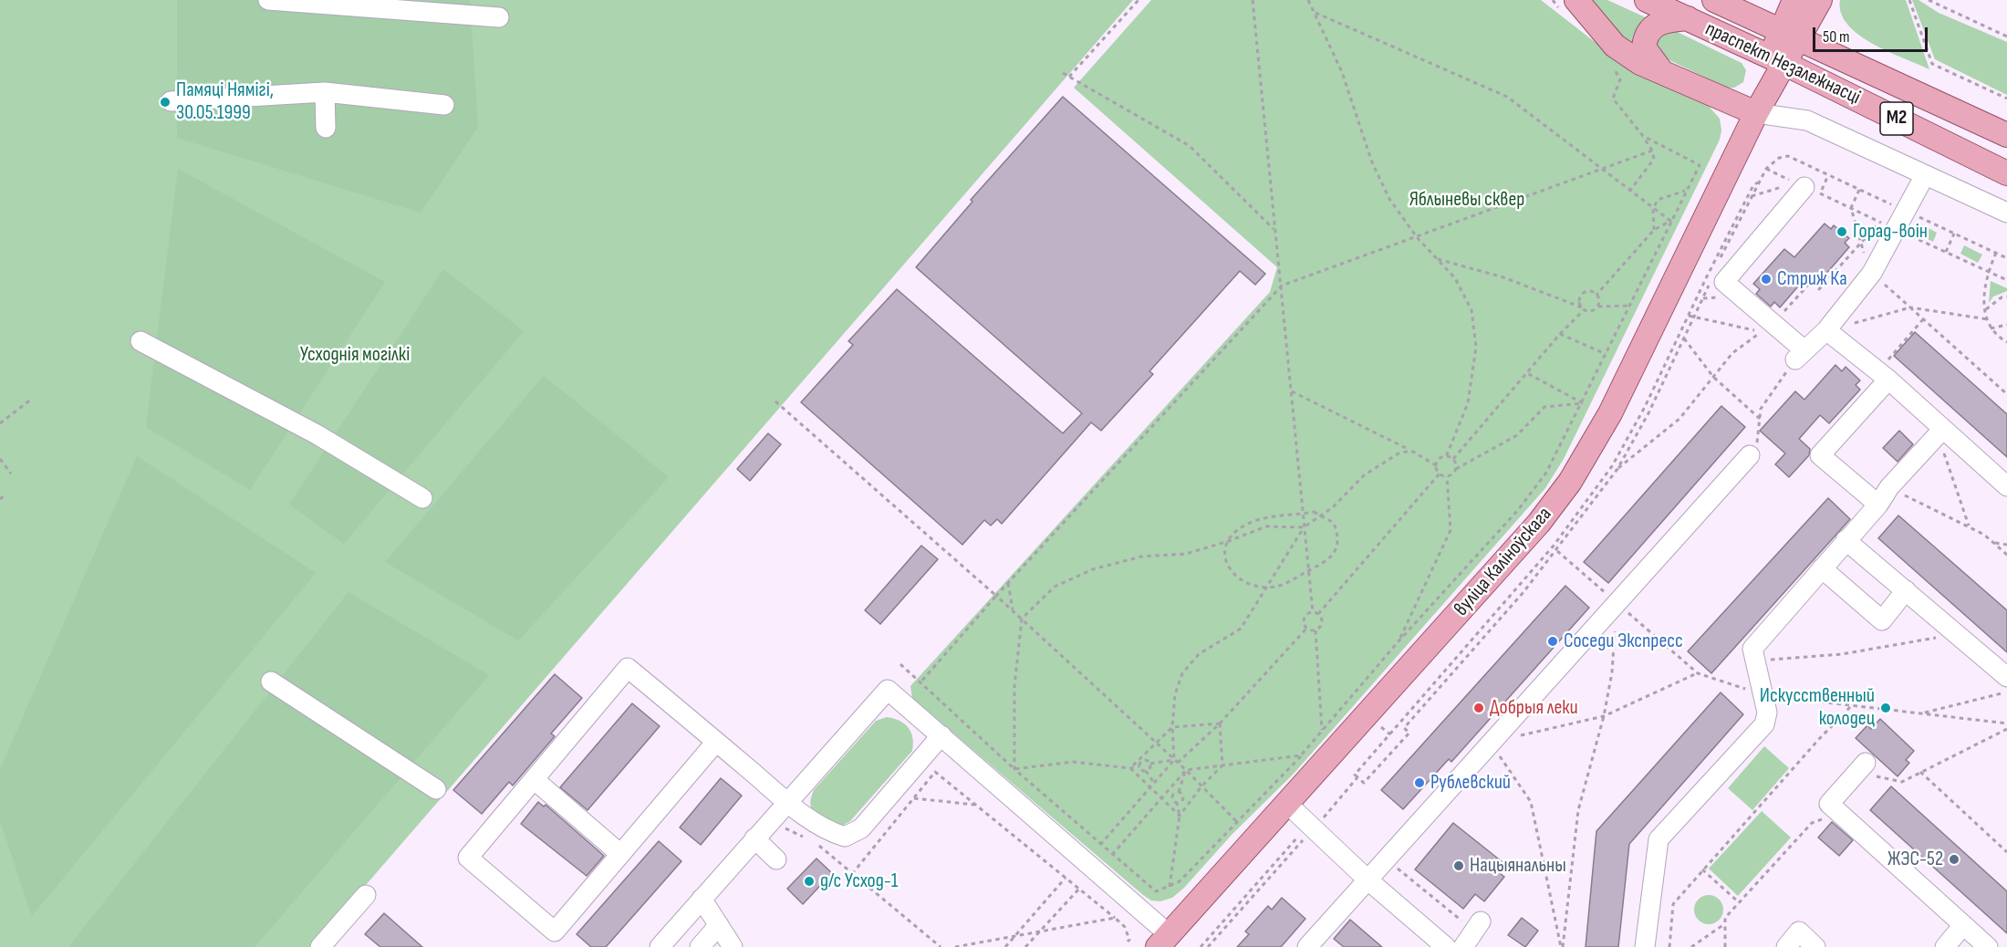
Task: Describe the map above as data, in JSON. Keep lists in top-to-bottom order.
{
  "streets": {
    "main road": ["праспект Незалежнасці", "М2", "вуліца Каліноўскага"]
  },
  "crossings": [
    ["праспект Незалежнасці", "вуліца Каліноўскага"]
  ],
  "parks": ["Яблыневы сквер", "Усходнія могілкі"],
  "places": [
    "Памяці Нямігі, 30.05.1999",
    "Горад-воін",
    "Стриж Ка",
    "Соседи Экспресс",
    "Добрыя леки",
    "Искусственный колодец",
    "Рублевский",
    "ЖЭС-52",
    "Нацыянальны",
    "д/с Усход-1"
  ],
  "scale_bar": "50 m"
}
